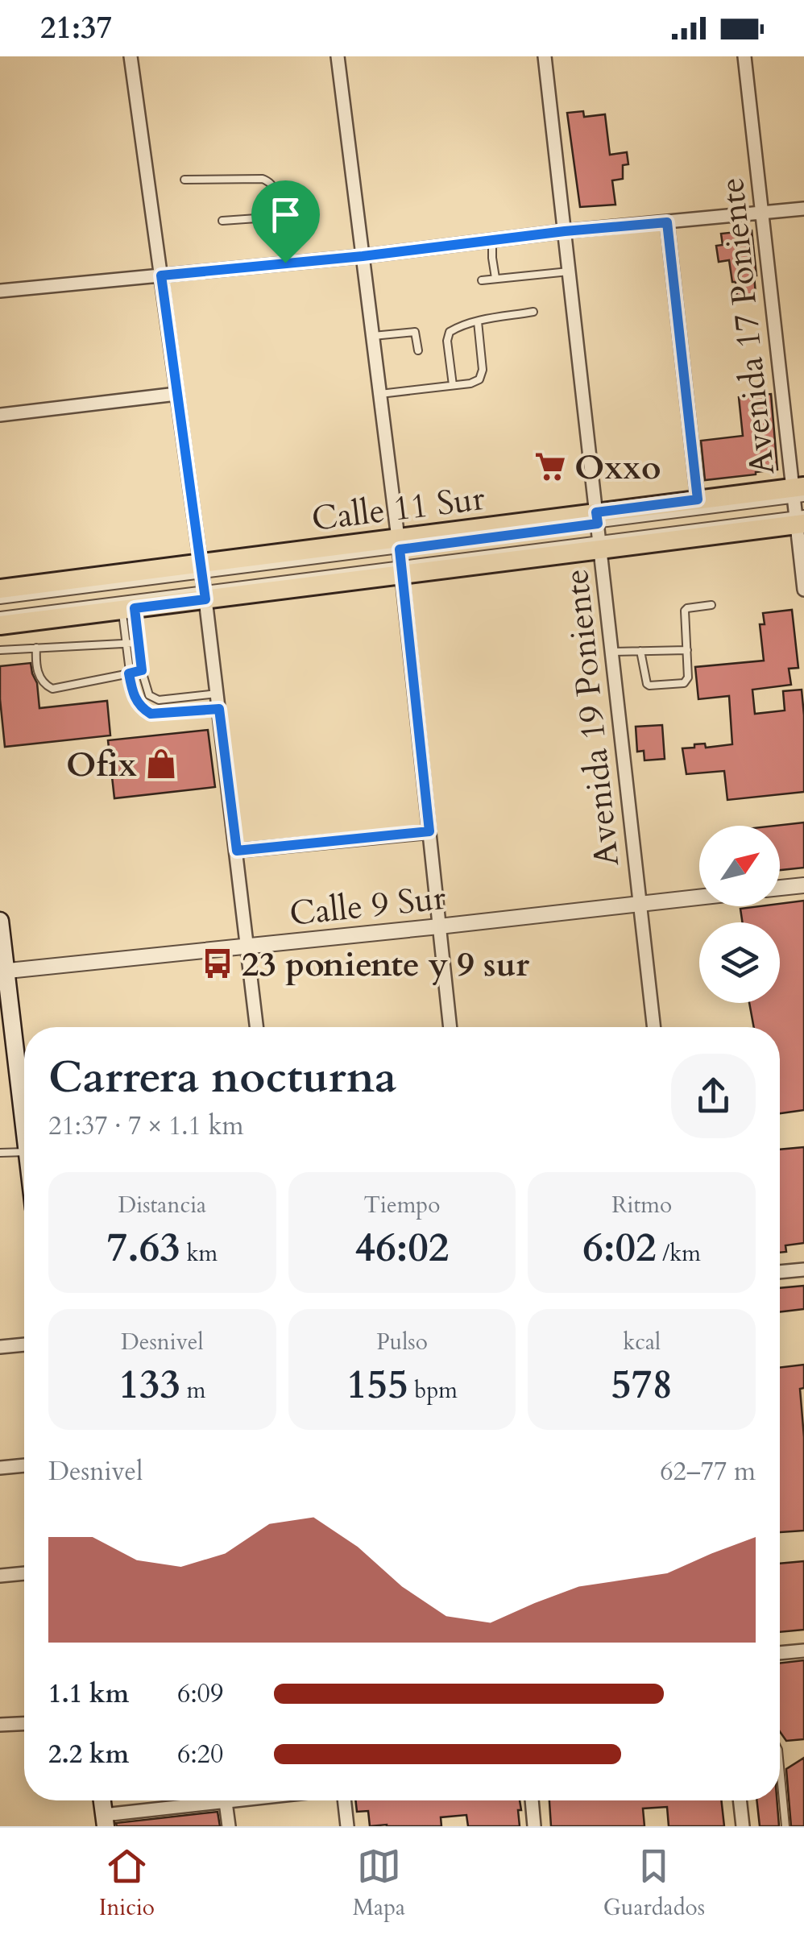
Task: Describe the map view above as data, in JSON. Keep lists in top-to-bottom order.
{
  "streets": {
    "main road": ["Calle 11 Sur"],
    "street": ["Avenida 17 Poniente", "Avenida 19 Poniente", "Calle 9 Sur"]
  },
  "crossings": [
    ["Avenida 17 Poniente", "Calle 11 Sur"],
    ["Calle 11 Sur", "Avenida 19 Poniente"],
    ["Avenida 19 Poniente", "Calle 9 Sur"]
  ],
  "places": {
    "supermarket": ["Oxxo"],
    "shop": ["Ofix"],
    "bus stop": ["23 poniente y 9 sur"]
  },
  "north": "top right",
  "page": {
    "status": "21:37",
    "heading": ["Carrera nocturna", "21:37 · 7 × 1.1 km"],
    "stats": [
      ["Distancia", "7.63 km"],
      ["Tiempo", "46:02"],
      ["Ritmo", "6:02 /km"],
      ["Desnivel", "133 m"],
      ["Pulso", "155 bpm"],
      ["kcal", "578"]
    ],
    "chart": ["Desnivel", "62–77 m"],
    "list": [
      {
        "name": "1.1 km",
        "note": "6:09"
      },
      {
        "name": "2.2 km",
        "note": "6:20"
      }
    ],
    "tabs": ["Inicio", "Mapa", "Guardados"]
  }
}
